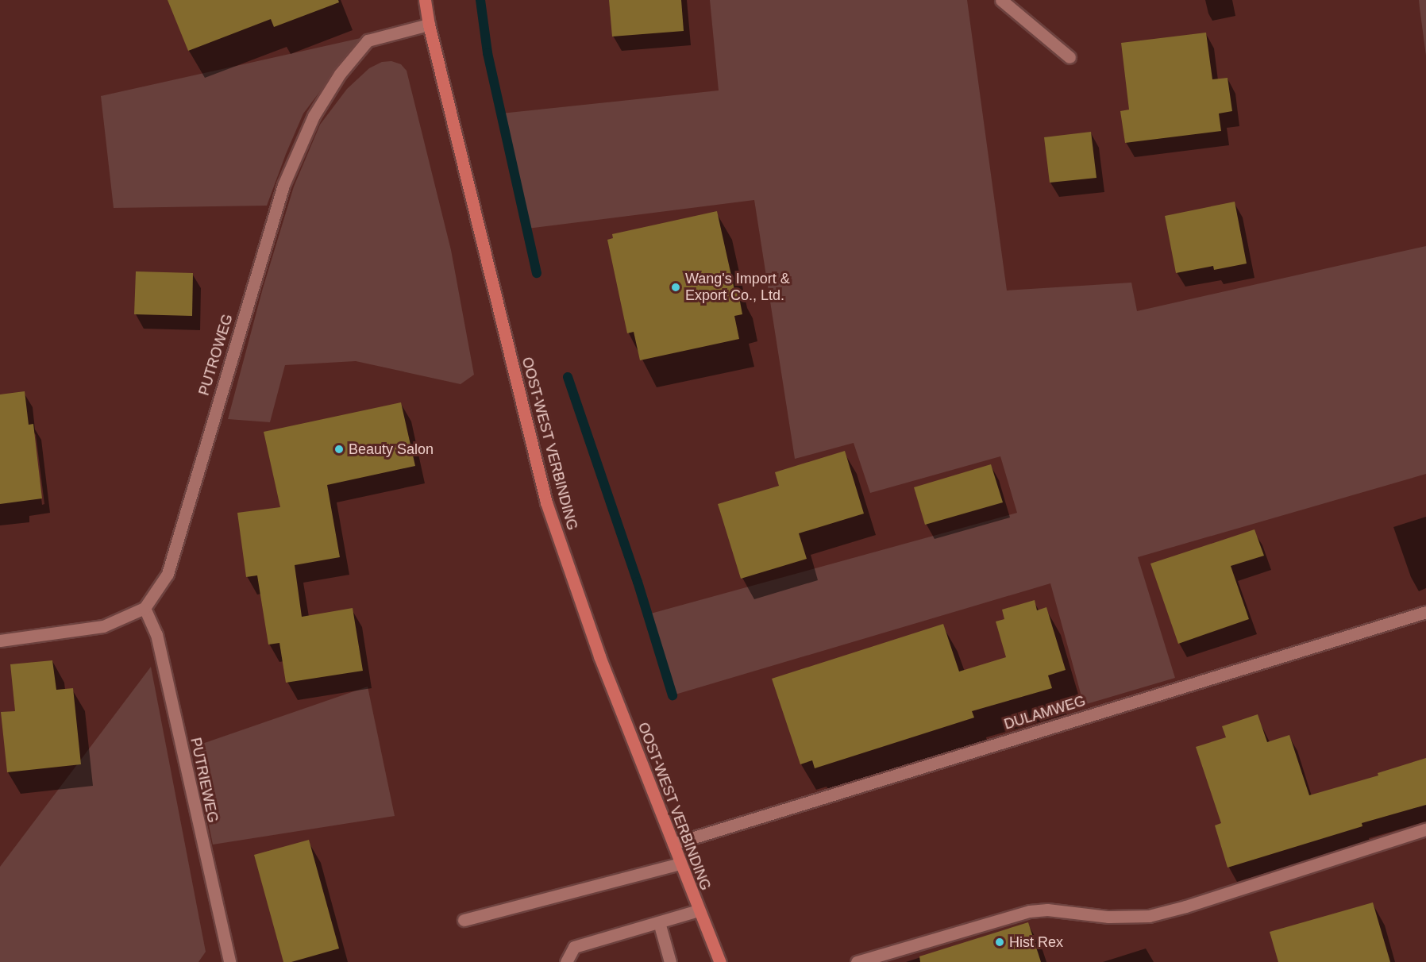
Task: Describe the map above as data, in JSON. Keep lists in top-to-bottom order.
{
  "streets": {
    "main road": ["OOST-WEST VERBINDING"],
    "street": ["PUTROWEG", "DULAMWEG", "PUTRIEWEG"]
  },
  "crossings": [
    ["PUTROWEG", "OOST-WEST VERBINDING"],
    ["PUTROWEG", "PUTRIEWEG"],
    ["OOST-WEST VERBINDING", "DULAMWEG"]
  ],
  "places": ["Wang's Import & Export Co., Ltd.", "Beauty Salon", "Hist Rex"]
}
